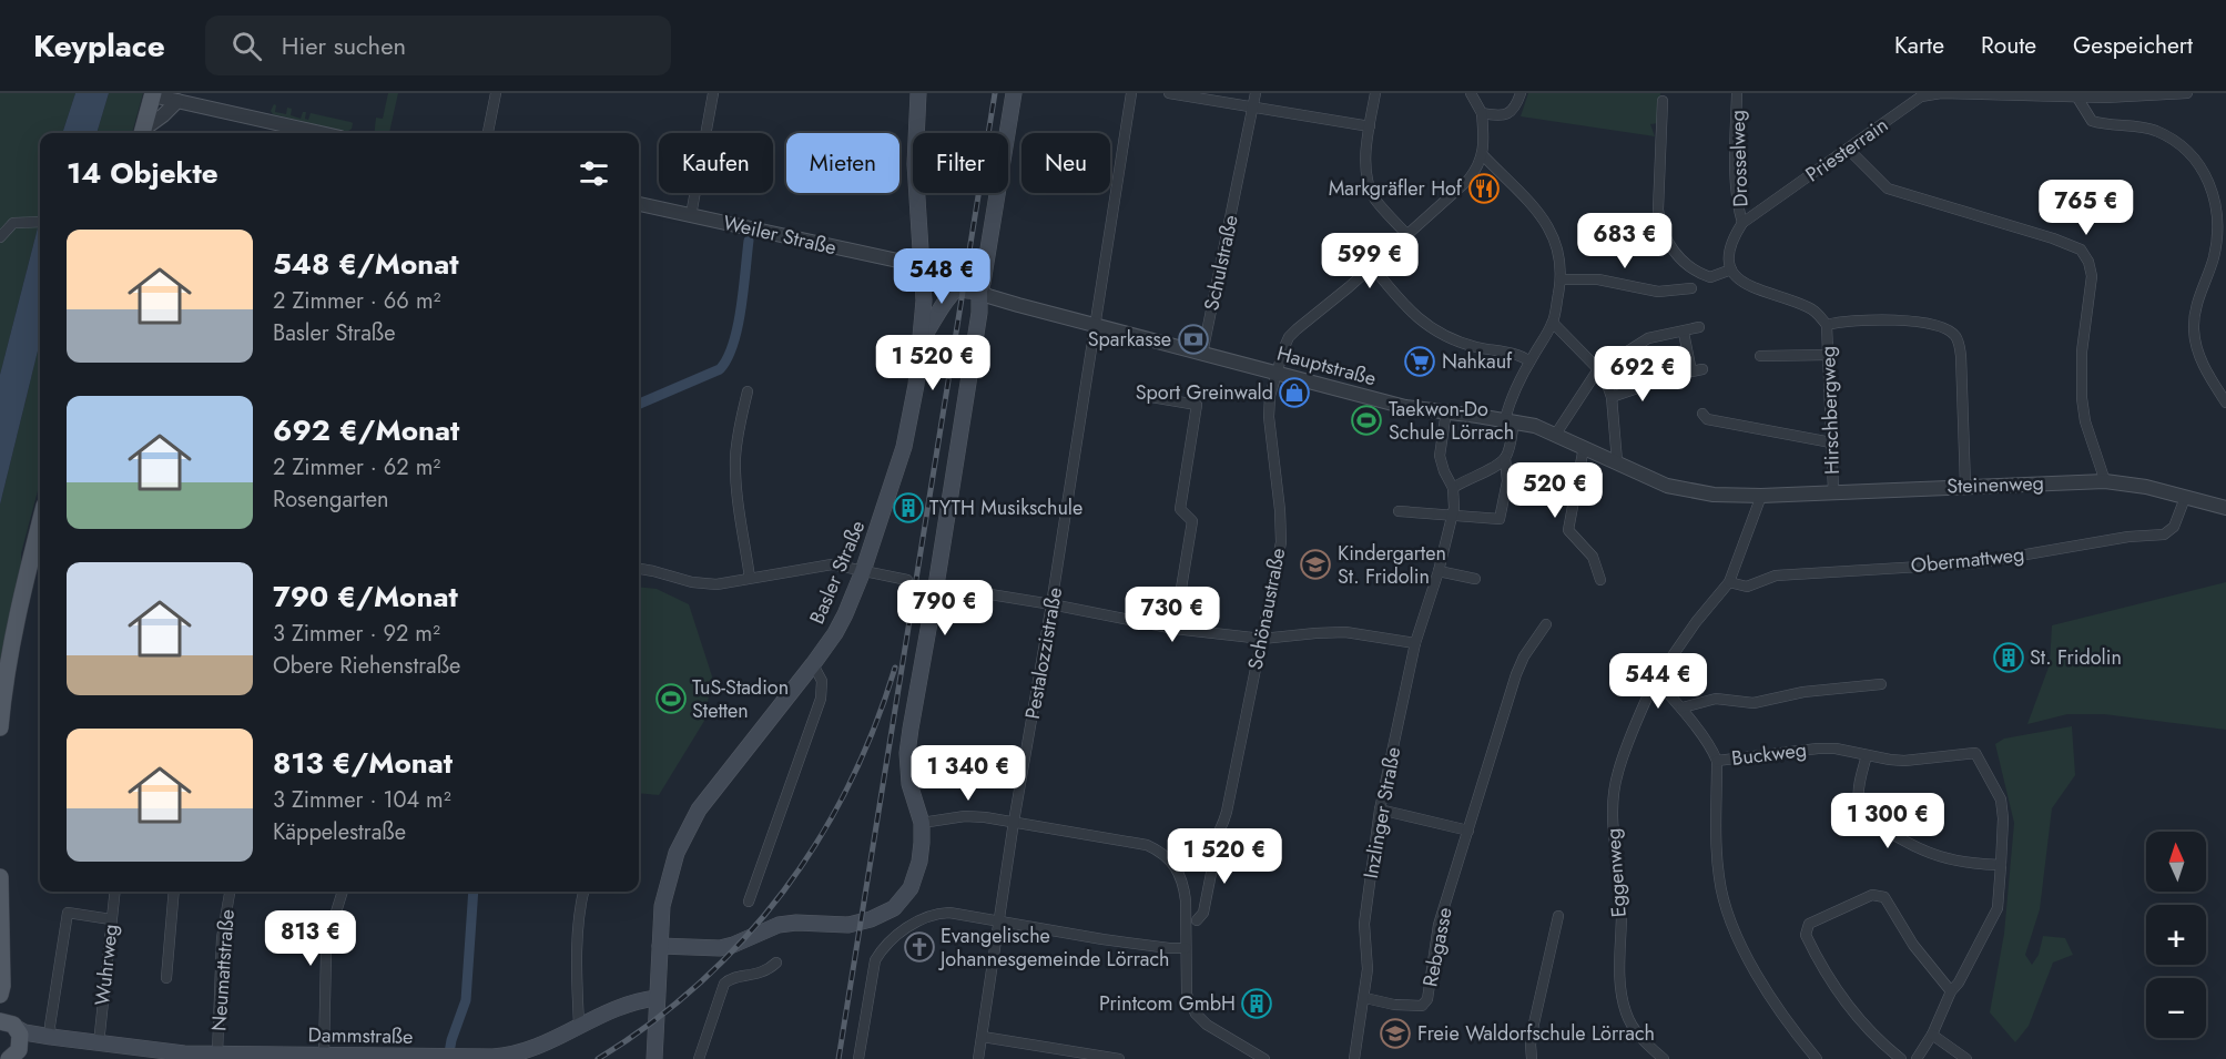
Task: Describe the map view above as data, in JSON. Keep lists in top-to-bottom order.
{
  "streets": {
    "main road": ["Hauptstraße", "Basler Straße", "Dammstraße"],
    "street": [
      "Priesterrain",
      "Drosselweg",
      "Weiler Straße",
      "Schulstraße",
      "Hirschbergweg",
      "Steinenweg",
      "Obermattweg",
      "Schönaustraße",
      "Pestalozzistraße",
      "Buckweg",
      "Inzlinger Straße",
      "Eggenweg",
      "Rebgasse",
      "Wuhrweg",
      "Neumattstraße"
    ]
  },
  "crossings": [
    ["Priesterrain", "Drosselweg"],
    ["Weiler Straße", "Hauptstraße"],
    ["Weiler Straße", "Basler Straße"],
    ["Schulstraße", "Hauptstraße"],
    ["Hauptstraße", "Steinenweg"],
    ["Hauptstraße", "Basler Straße"],
    ["Hauptstraße", "Schönaustraße"],
    ["Hauptstraße", "Pestalozzistraße"],
    ["Hauptstraße", "Inzlinger Straße"],
    ["Hirschbergweg", "Steinenweg"],
    ["Steinenweg", "Obermattweg"],
    ["Basler Straße", "Dammstraße"],
    ["Buckweg", "Eggenweg"],
    ["Inzlinger Straße", "Rebgasse"],
    ["Wuhrweg", "Dammstraße"],
    ["Neumattstraße", "Dammstraße"]
  ],
  "places": {
    "restaurant": ["Markgräfler Hof"],
    "bank": ["Sparkasse"],
    "supermarket": ["Nahkauf"],
    "shop": ["Sport Greinwald"],
    "sports": ["Taekwon-Do Schule Lörrach", "TuS-Stadion Stetten"],
    "building": ["TYTH Musikschule", "St. Fridolin", "Printcom GmbH"],
    "school or university": ["Kindergarten St. Fridolin", "Freie Waldorfschule Lörrach"],
    "church": ["Evangelische Johannesgemeinde Lörrach"]
  },
  "north": "top",
  "page": {
    "header": "Keyplace",
    "search": "Hier suchen",
    "nav": ["Karte", "Route", "Gespeichert"],
    "chip": [
      "Kaufen",
      "Mieten",
      "Filter",
      "Neu"
    ],
    "heading": "14 Objekte",
    "price": [
      "765 €",
      "683 €",
      "599 €",
      "548 €",
      "1 520 €",
      "692 €",
      "520 €",
      "790 €",
      "730 €",
      "544 €",
      "1 340 €",
      "1 300 €",
      "1 520 €",
      "813 €"
    ],
    "list": [
      {
        "name": "548 €/Monat",
        "note": "2 Zimmer · 66 m² · Basler Straße"
      },
      {
        "name": "692 €/Monat",
        "note": "2 Zimmer · 62 m² · Rosengarten"
      },
      {
        "name": "790 €/Monat",
        "note": "3 Zimmer · 92 m² · Obere Riehenstraße"
      },
      {
        "name": "813 €/Monat",
        "note": "3 Zimmer · 104 m² · Käppelestraße"
      }
    ],
    "map_buttons": ["+", "−"]
  }
}
